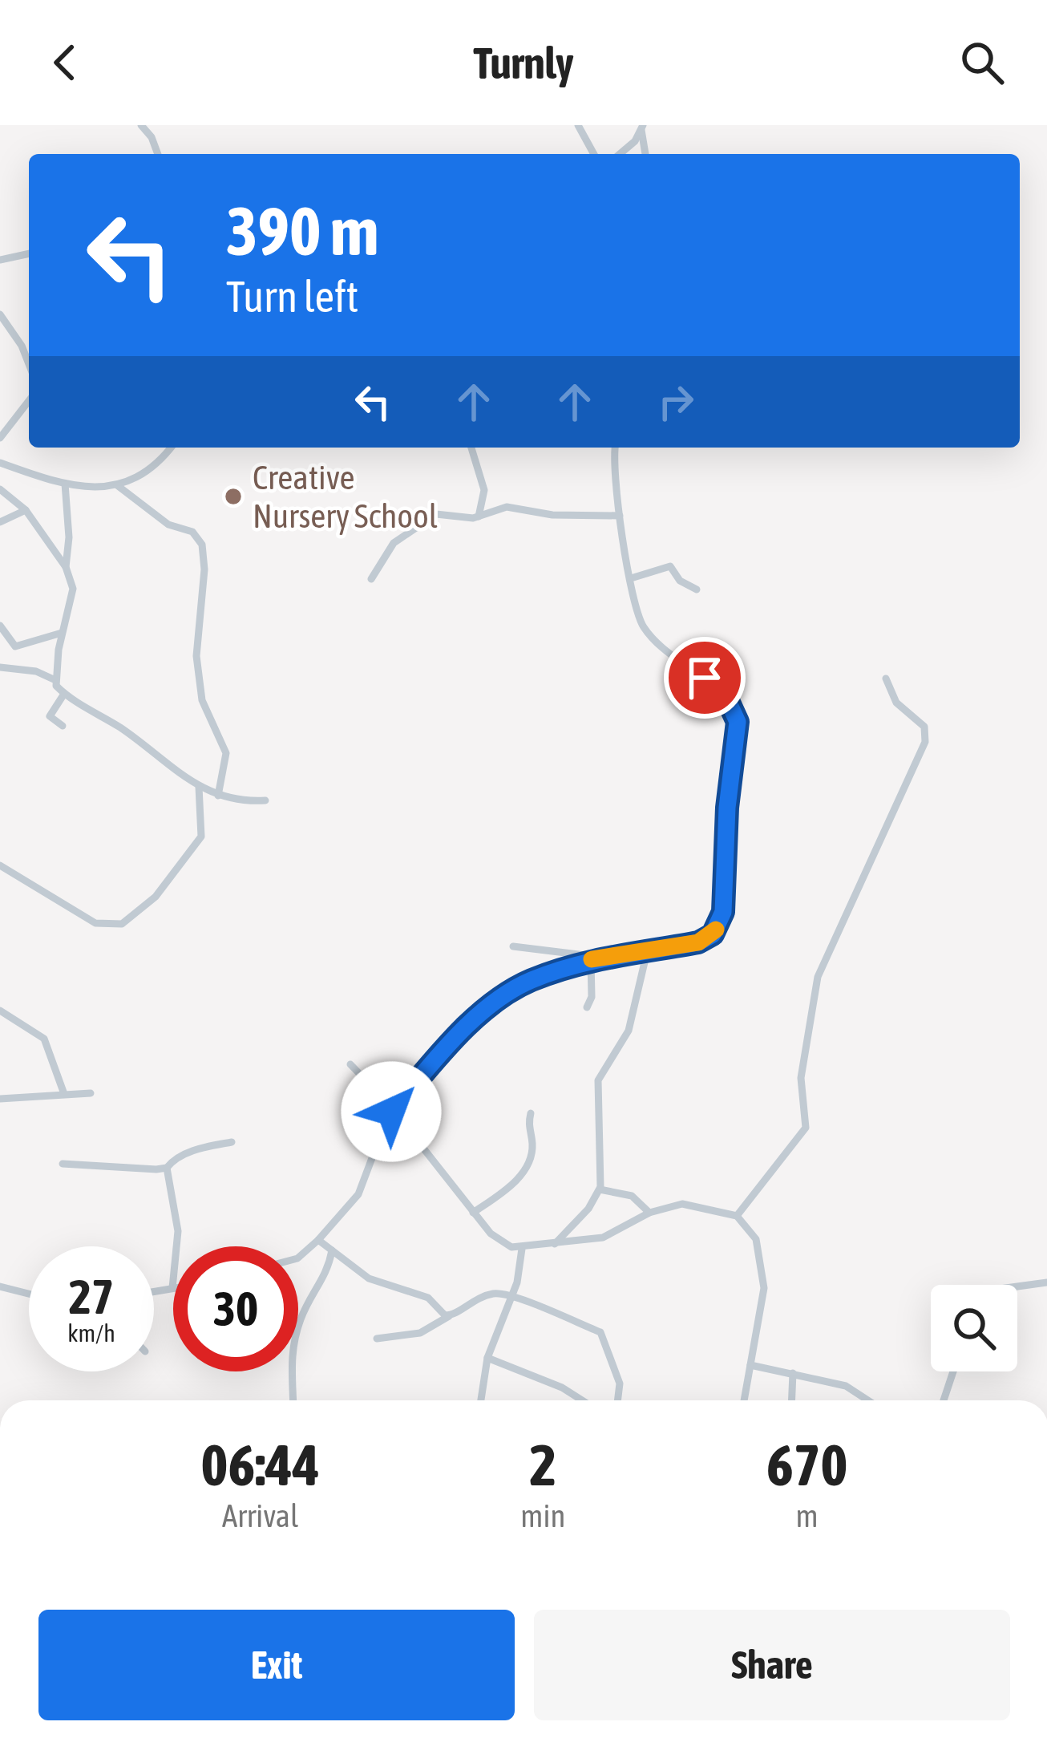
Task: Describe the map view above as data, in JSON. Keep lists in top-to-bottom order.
{
  "places": ["Creative Nursery School"],
  "page": {
    "header": "Turnly",
    "turn": ["390 m", "Turn left"],
    "speed": "27 km/h",
    "limit": "30",
    "eta": [
      "06:44",
      "Arrival",
      "2",
      "min",
      "670",
      "m"
    ],
    "buttons": ["Exit", "Share"]
  }
}
